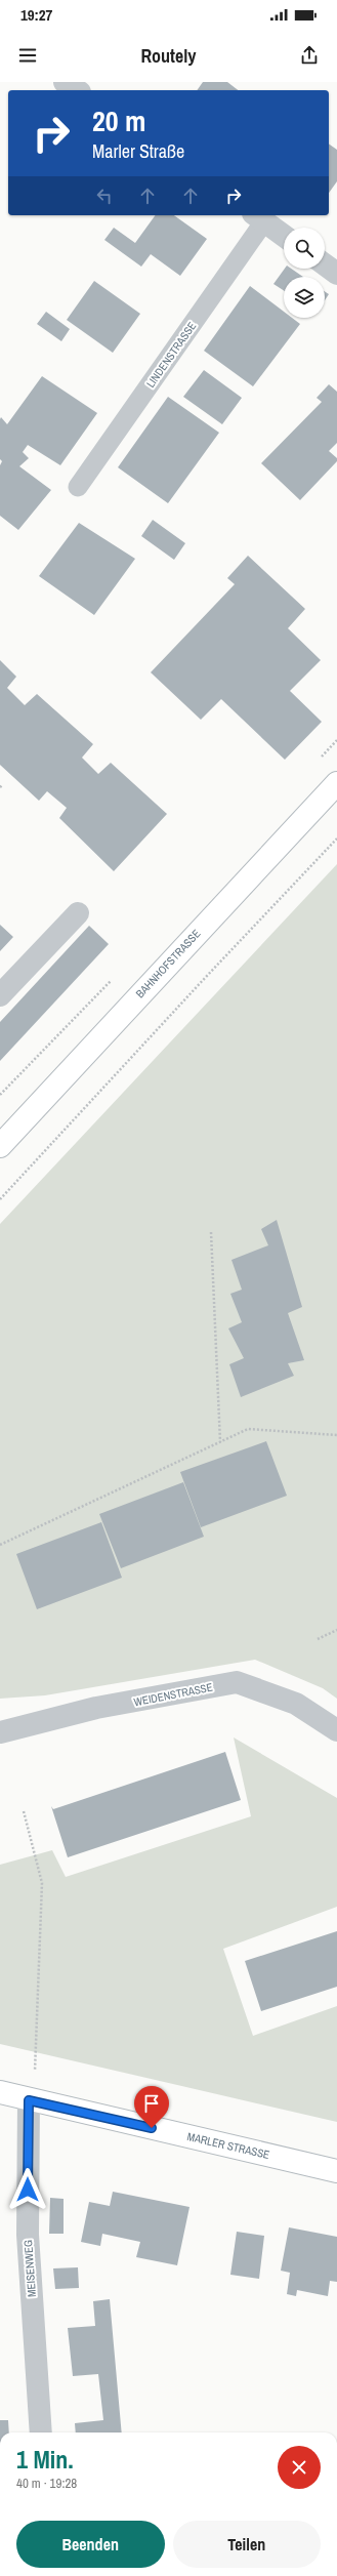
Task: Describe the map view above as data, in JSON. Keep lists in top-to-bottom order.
{
  "streets": {
    "street": [
      "LINDENSTRASSE",
      "BAHNHOFSTRASSE",
      "WEIDENSTRASSE",
      "MARLER STRASSE",
      "MEISENWEG"
    ]
  },
  "crossings": [
    ["MARLER STRASSE", "MEISENWEG"]
  ],
  "page": {
    "status": "19:27",
    "header": "Routely",
    "turn": ["20 m", "Marler Straße"],
    "heading": ["1 Min.", "40 m · 19:28"],
    "buttons": ["Beenden", "Teilen"]
  }
}
